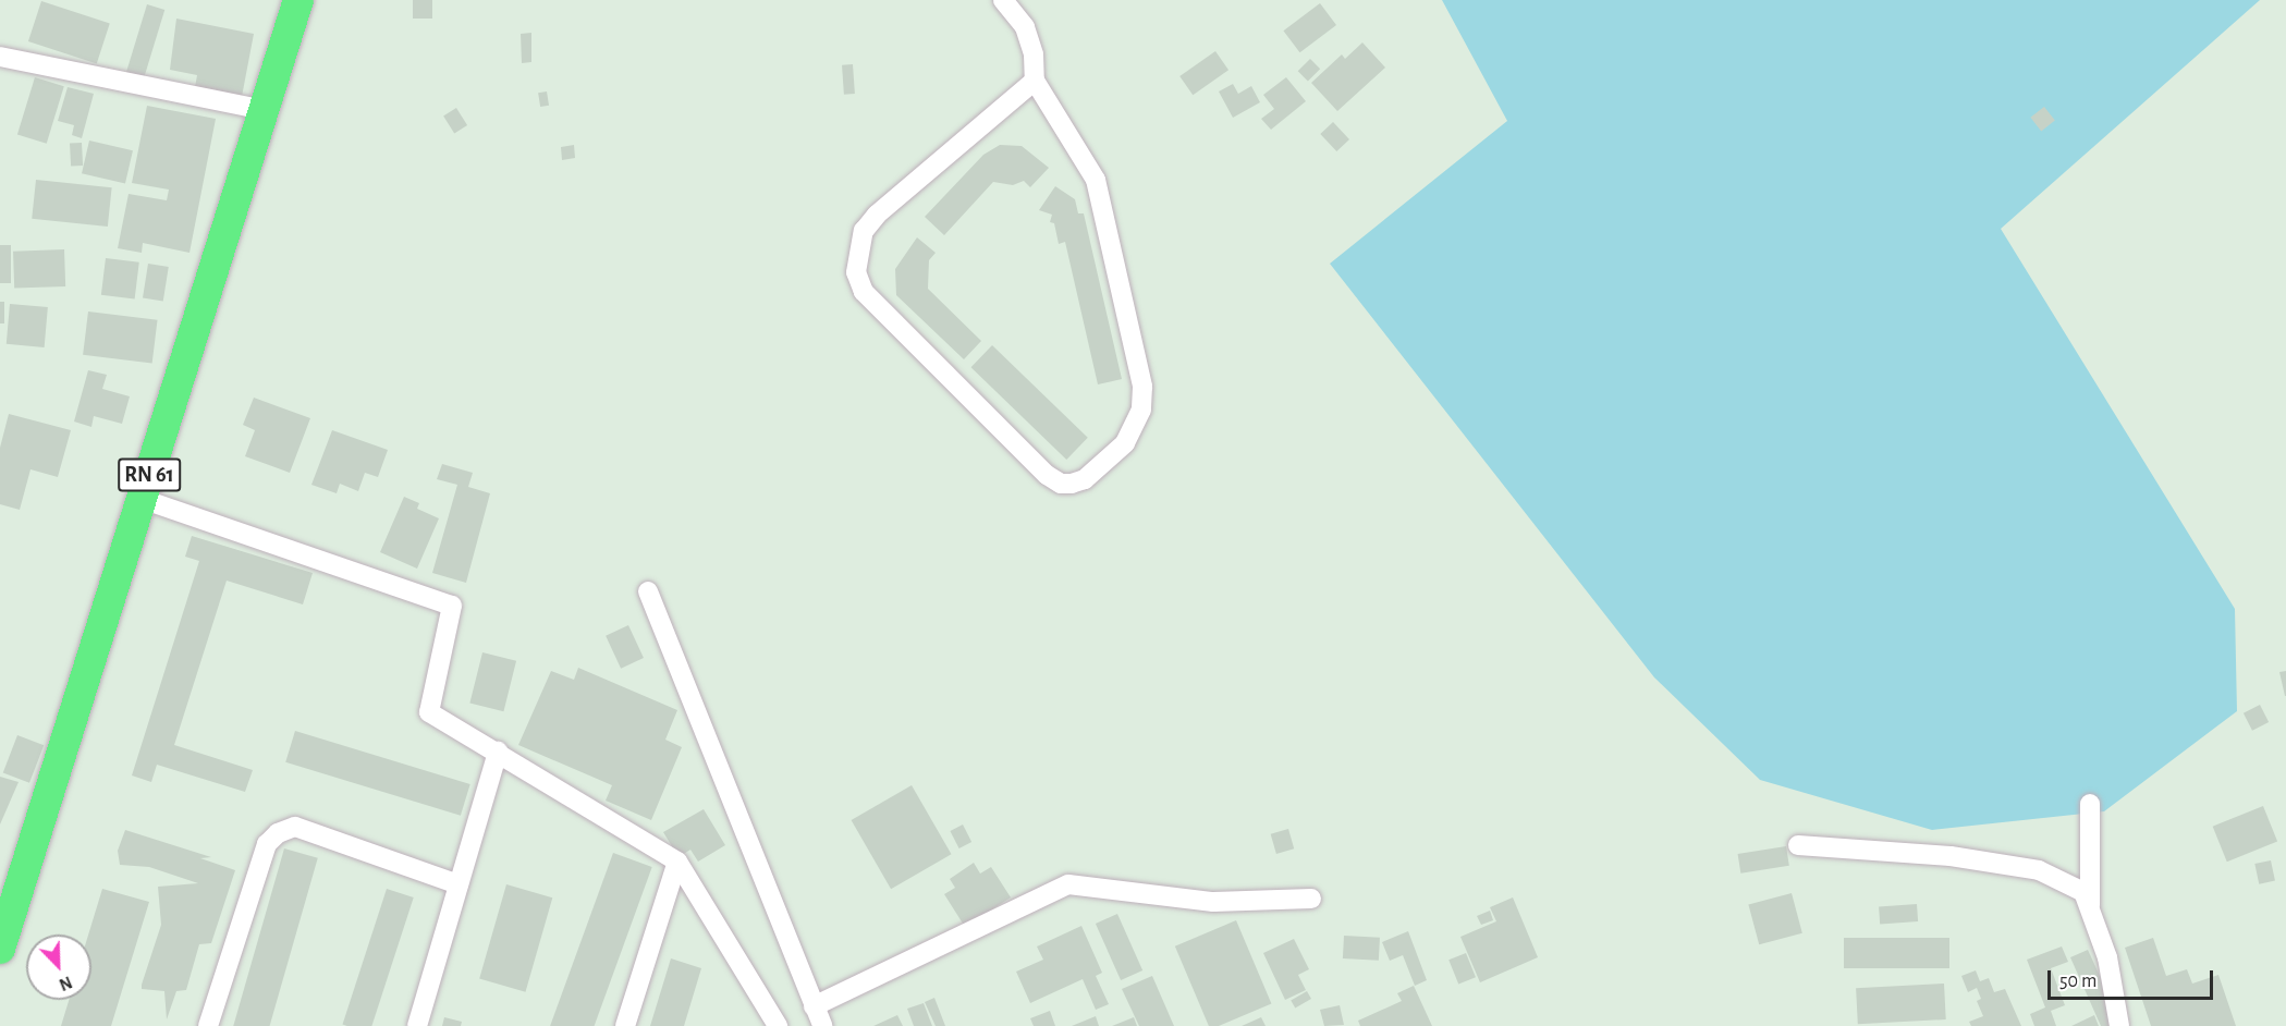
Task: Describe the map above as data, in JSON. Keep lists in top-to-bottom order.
{
  "streets": {
    "main road": ["RN 61"]
  },
  "scale_bar": "50 m",
  "north": "bottom right"
}
